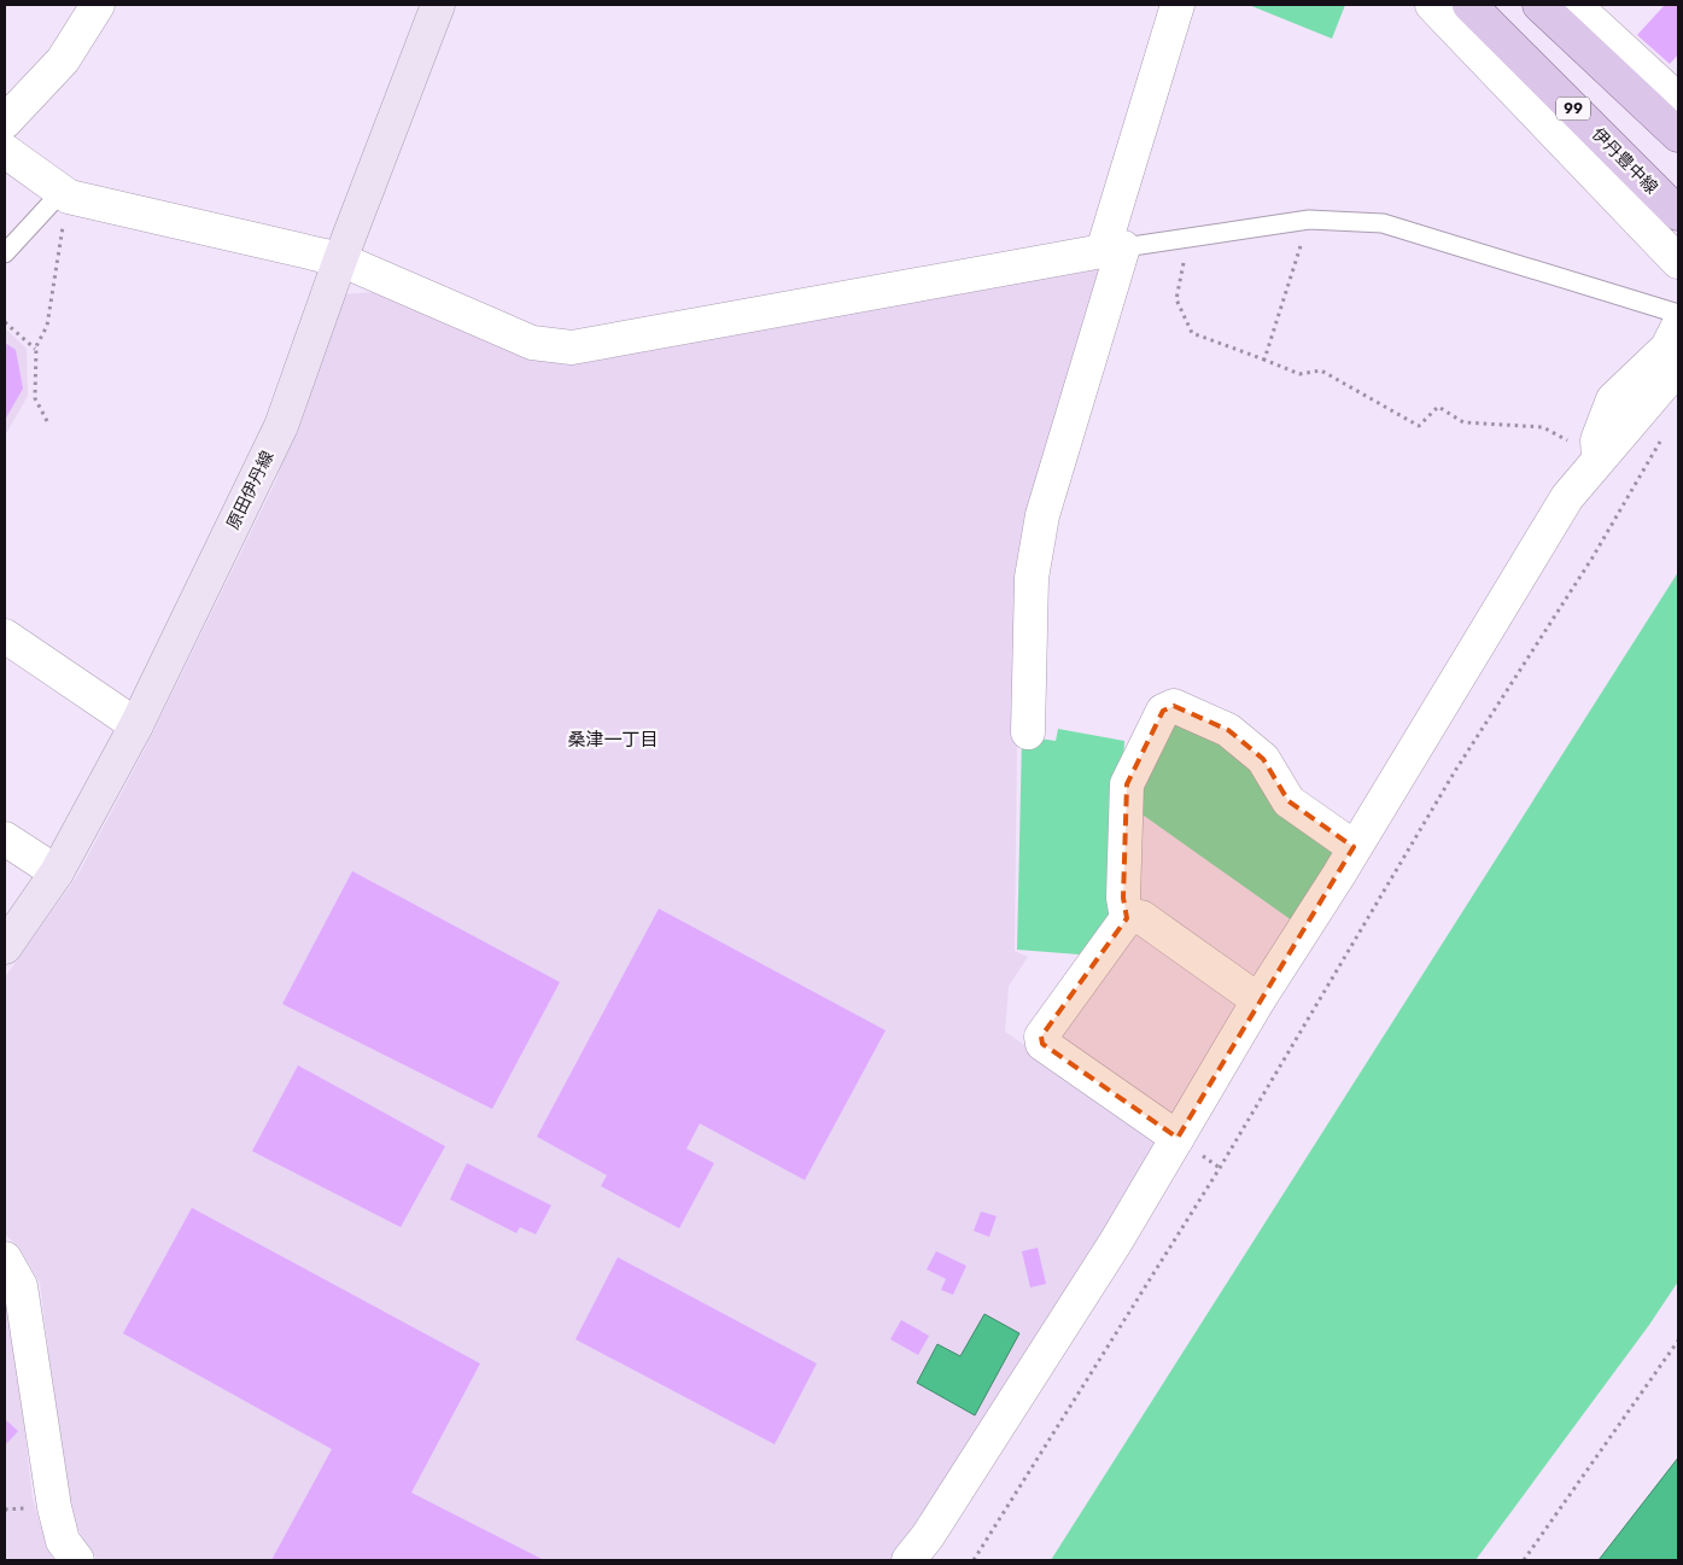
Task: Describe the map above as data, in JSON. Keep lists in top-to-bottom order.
{
  "streets": {
    "main road": ["99", "伊丹豊中線"],
    "street": ["原田伊丹線"]
  },
  "districts": ["桑津一丁目"]
}
